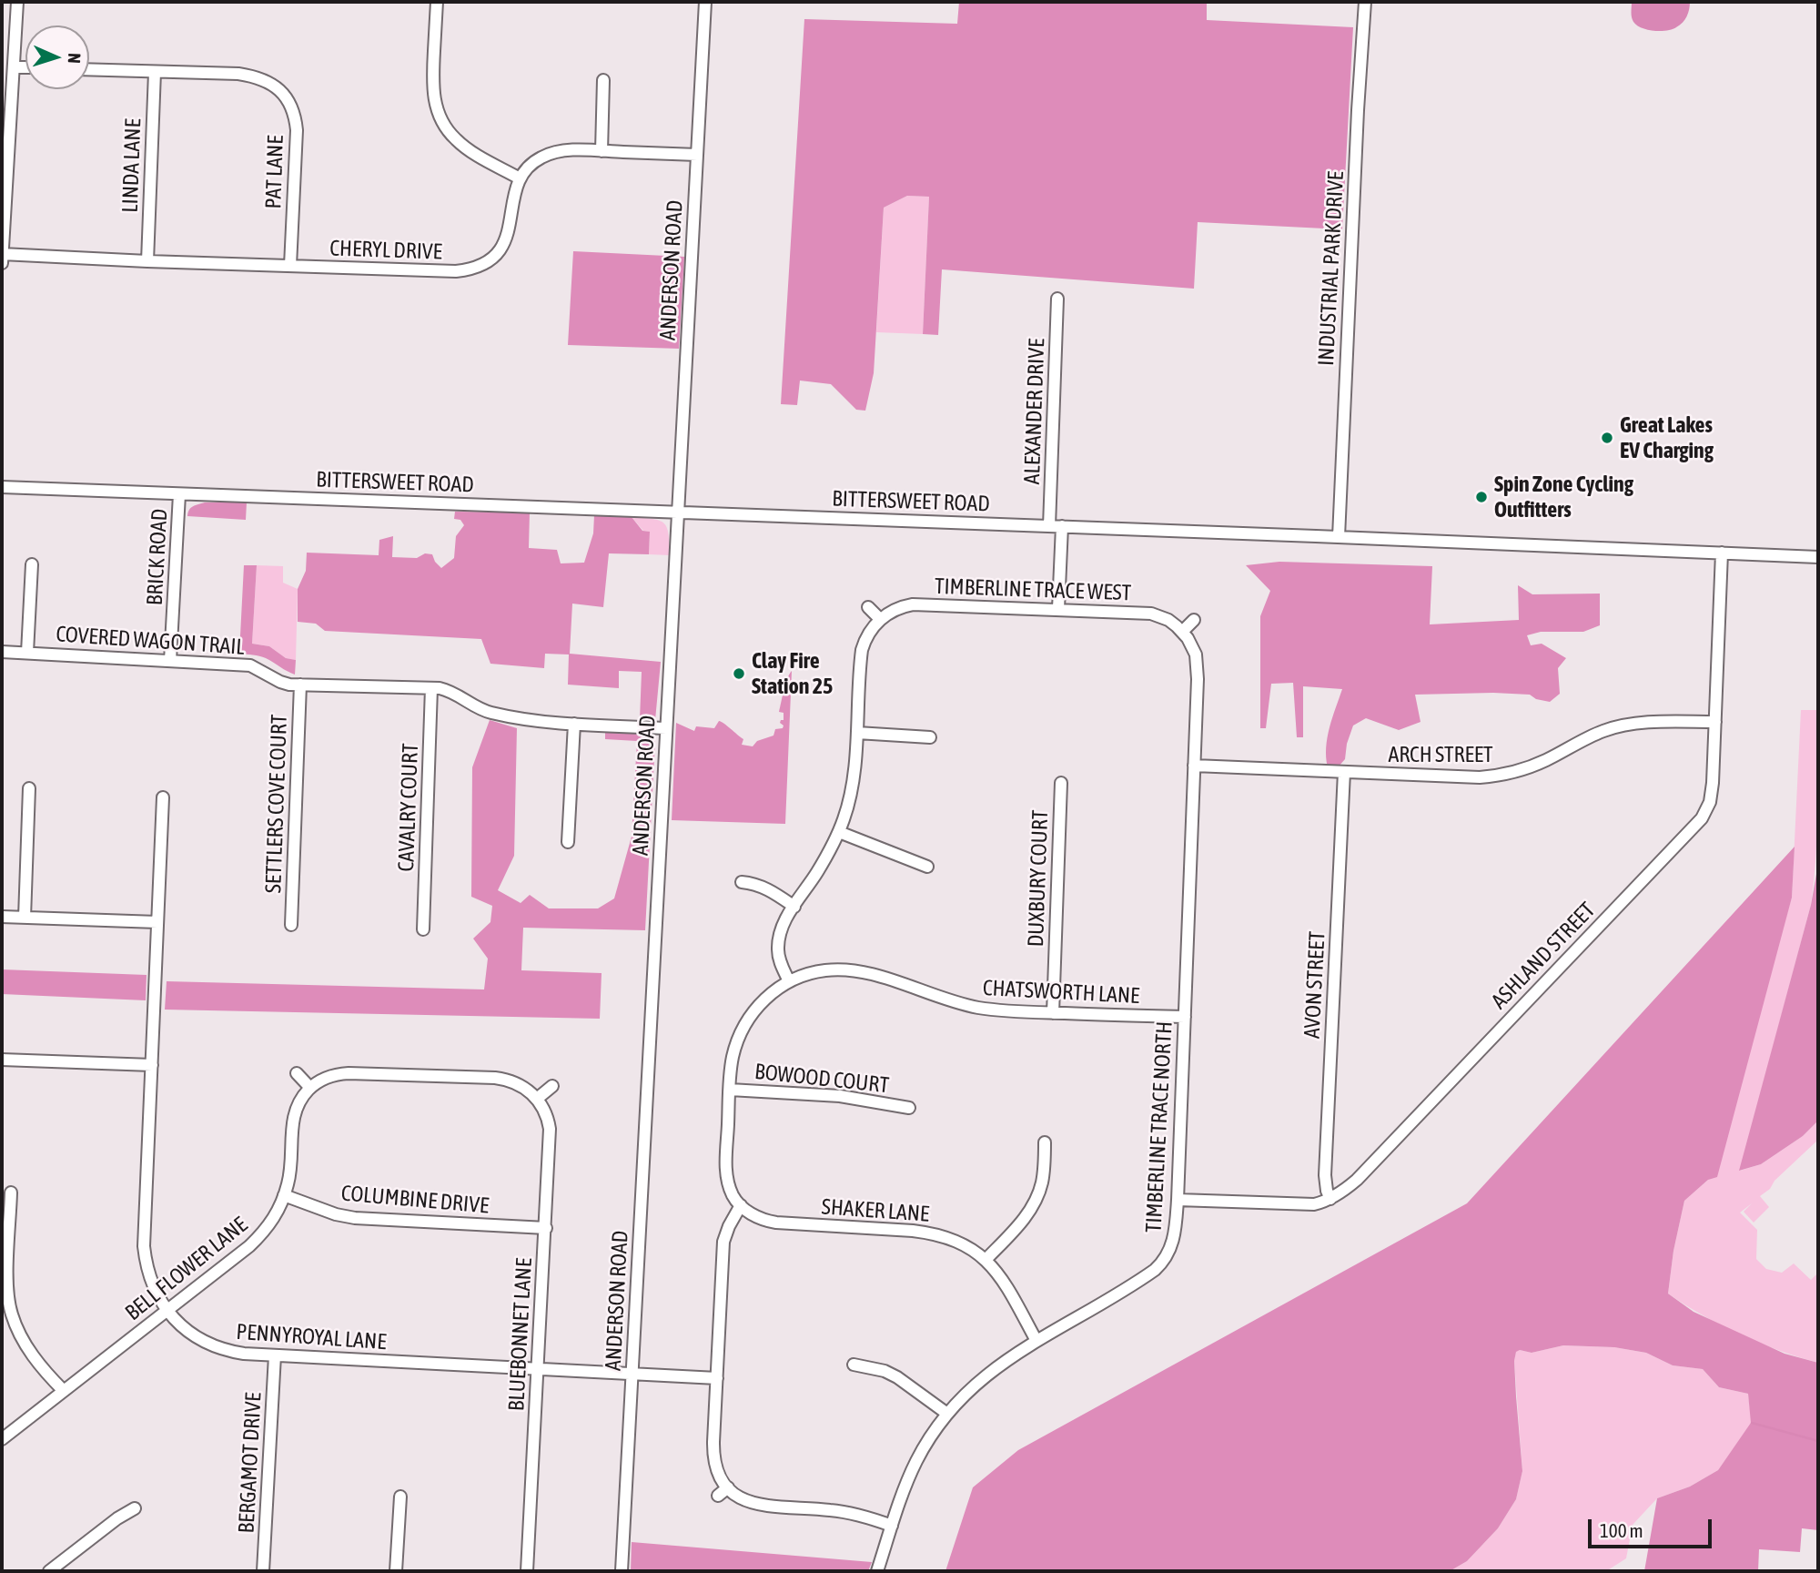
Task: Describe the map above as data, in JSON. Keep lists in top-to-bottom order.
{
  "streets": {
    "street": [
      "LINDA LANE",
      "PAT LANE",
      "CHERYL DRIVE",
      "INDUSTRIAL PARK DRIVE",
      "ANDERSON ROAD",
      "ALEXANDER DRIVE",
      "BITTERSWEET ROAD",
      "BRICK ROAD",
      "TIMBERLINE TRACE WEST",
      "COVERED WAGON TRAIL",
      "ARCH STREET",
      "SETTLERS COVE COURT",
      "CAVALRY COURT",
      "DUXBURY COURT",
      "ASHLAND STREET",
      "AVON STREET",
      "CHATSWORTH LANE",
      "BOWOOD COURT",
      "TIMBERLINE TRACE NORTH",
      "COLUMBINE DRIVE",
      "SHAKER LANE",
      "BELL FLOWER LANE",
      "BLUEBONNET LANE",
      "PENNYROYAL LANE",
      "BERGAMOT DRIVE"
    ]
  },
  "crossings": [
    ["LINDA LANE", "PAT LANE"],
    ["LINDA LANE", "CHERYL DRIVE"],
    ["PAT LANE", "CHERYL DRIVE"],
    ["INDUSTRIAL PARK DRIVE", "BITTERSWEET ROAD"],
    ["ANDERSON ROAD", "BITTERSWEET ROAD"],
    ["ANDERSON ROAD", "COVERED WAGON TRAIL"],
    ["ANDERSON ROAD", "PENNYROYAL LANE"],
    ["ALEXANDER DRIVE", "BITTERSWEET ROAD"],
    ["BITTERSWEET ROAD", "BRICK ROAD"],
    ["BITTERSWEET ROAD", "ASHLAND STREET"],
    ["BRICK ROAD", "COVERED WAGON TRAIL"],
    ["TIMBERLINE TRACE WEST", "TIMBERLINE TRACE NORTH"],
    ["COVERED WAGON TRAIL", "SETTLERS COVE COURT"],
    ["COVERED WAGON TRAIL", "CAVALRY COURT"],
    ["ARCH STREET", "ASHLAND STREET"],
    ["ARCH STREET", "AVON STREET"],
    ["ARCH STREET", "TIMBERLINE TRACE NORTH"],
    ["DUXBURY COURT", "CHATSWORTH LANE"],
    ["ASHLAND STREET", "AVON STREET"],
    ["ASHLAND STREET", "TIMBERLINE TRACE NORTH"],
    ["CHATSWORTH LANE", "BOWOOD COURT"],
    ["CHATSWORTH LANE", "TIMBERLINE TRACE NORTH"],
    ["CHATSWORTH LANE", "SHAKER LANE"],
    ["TIMBERLINE TRACE NORTH", "SHAKER LANE"],
    ["COLUMBINE DRIVE", "BELL FLOWER LANE"],
    ["COLUMBINE DRIVE", "BLUEBONNET LANE"],
    ["BELL FLOWER LANE", "PENNYROYAL LANE"],
    ["BLUEBONNET LANE", "PENNYROYAL LANE"],
    ["PENNYROYAL LANE", "BERGAMOT DRIVE"]
  ],
  "places": ["Great Lakes EV Charging", "Spin Zone Cycling Outfitters", "Clay Fire Station 25"],
  "scale_bar": "100 m",
  "north": "right"
}
